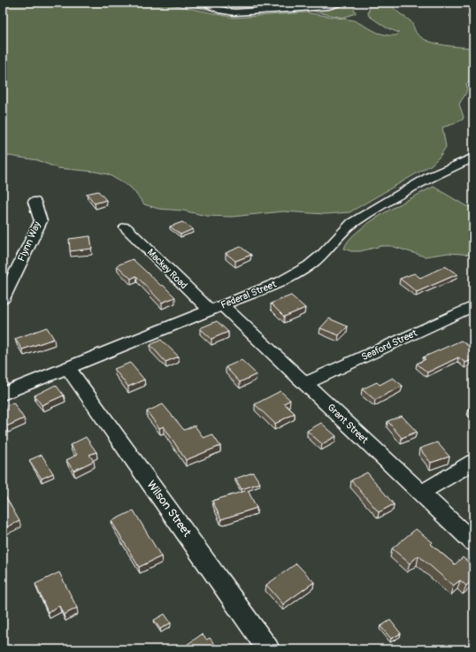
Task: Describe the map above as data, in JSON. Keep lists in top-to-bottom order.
{
  "streets": {
    "street": [
      "Flynn Way",
      "Mackey Road",
      "Federal Street",
      "Seaford Street",
      "Grant Street",
      "Wilson Street"
    ]
  },
  "crossings": [
    ["Mackey Road", "Federal Street"],
    ["Mackey Road", "Grant Street"],
    ["Federal Street", "Grant Street"],
    ["Federal Street", "Wilson Street"],
    ["Seaford Street", "Grant Street"]
  ]
}
